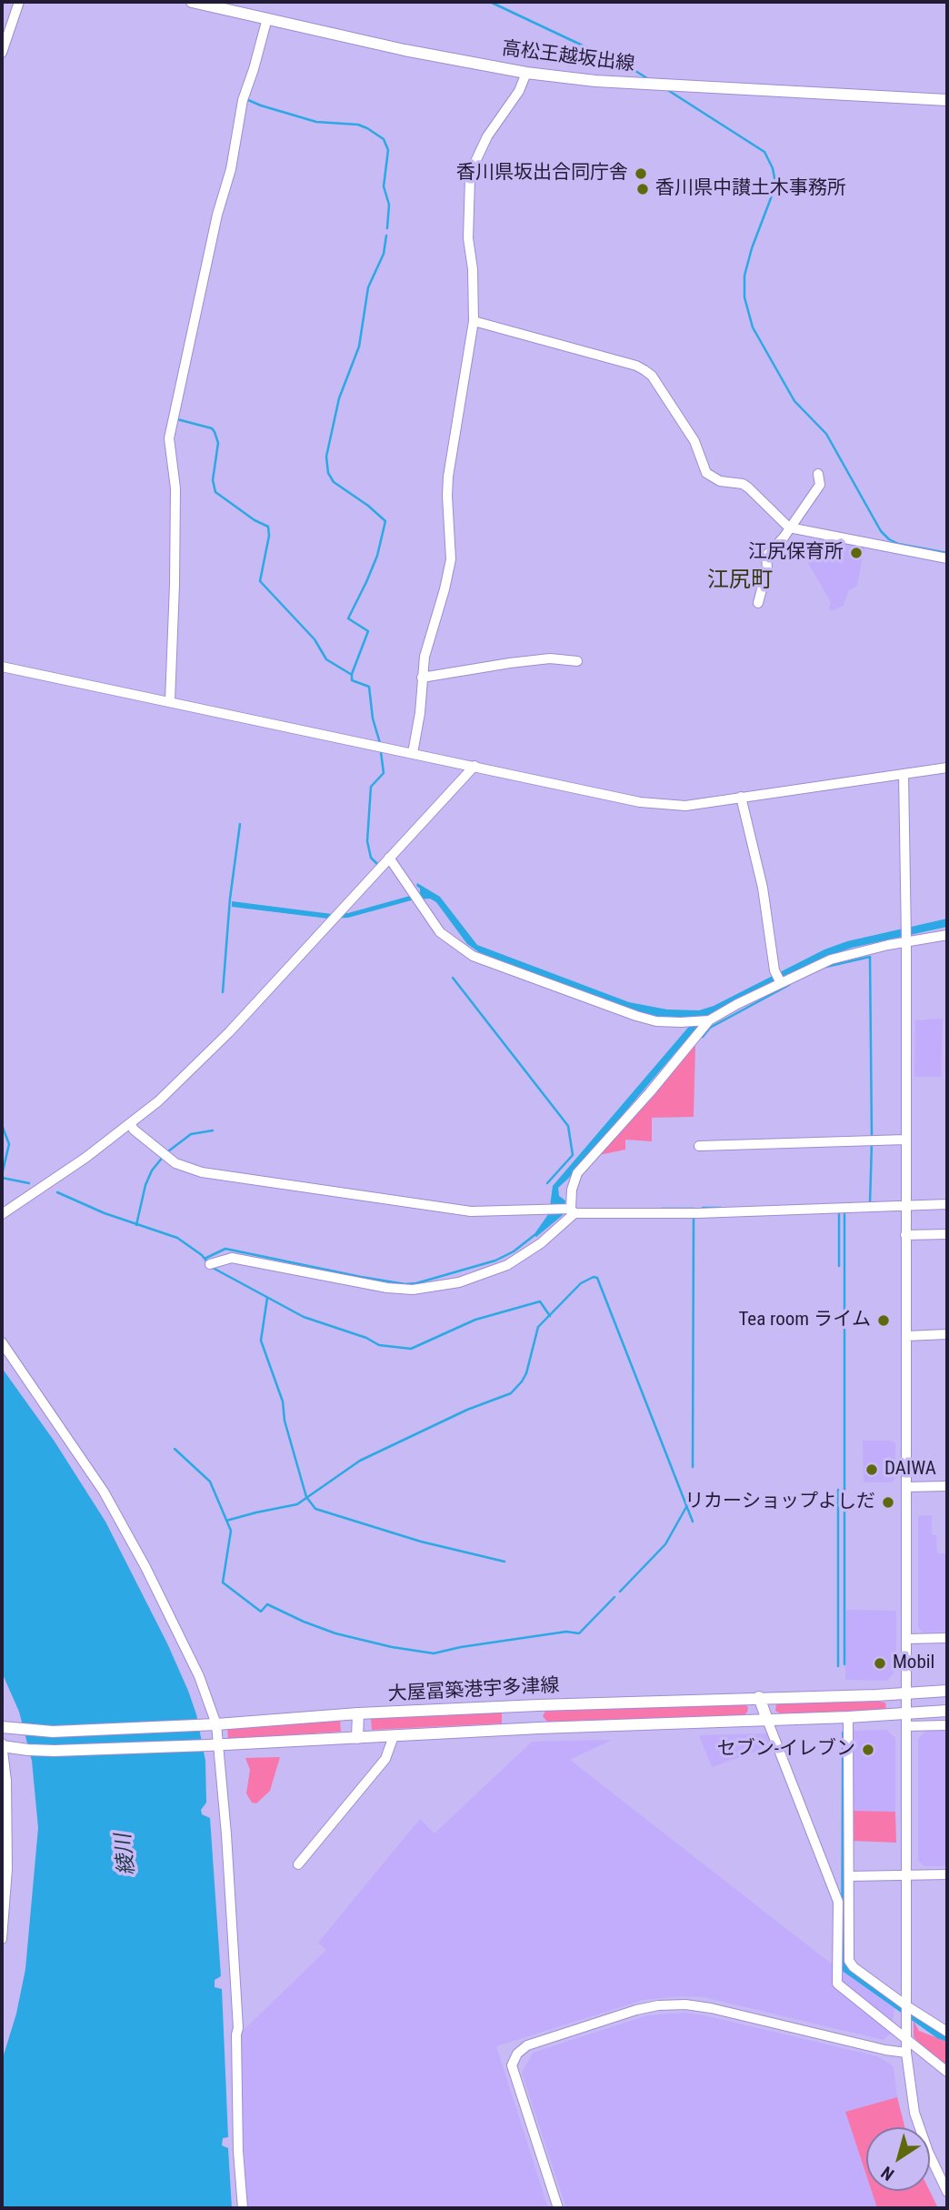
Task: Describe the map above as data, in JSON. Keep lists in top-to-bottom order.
{
  "streets": {
    "main road": ["高松王越坂出線", "大屋冨築港宇多津線"]
  },
  "districts": ["江尻町"],
  "water": ["綾川"],
  "places": [
    "香川県坂出合同庁舎",
    "香川県中讃土木事務所",
    "江尻保育所",
    "Tea room ライム",
    "DAIWA",
    "リカーショップよしだ",
    "Mobil",
    "セブン-イレブン"
  ],
  "north": "bottom left"
}
